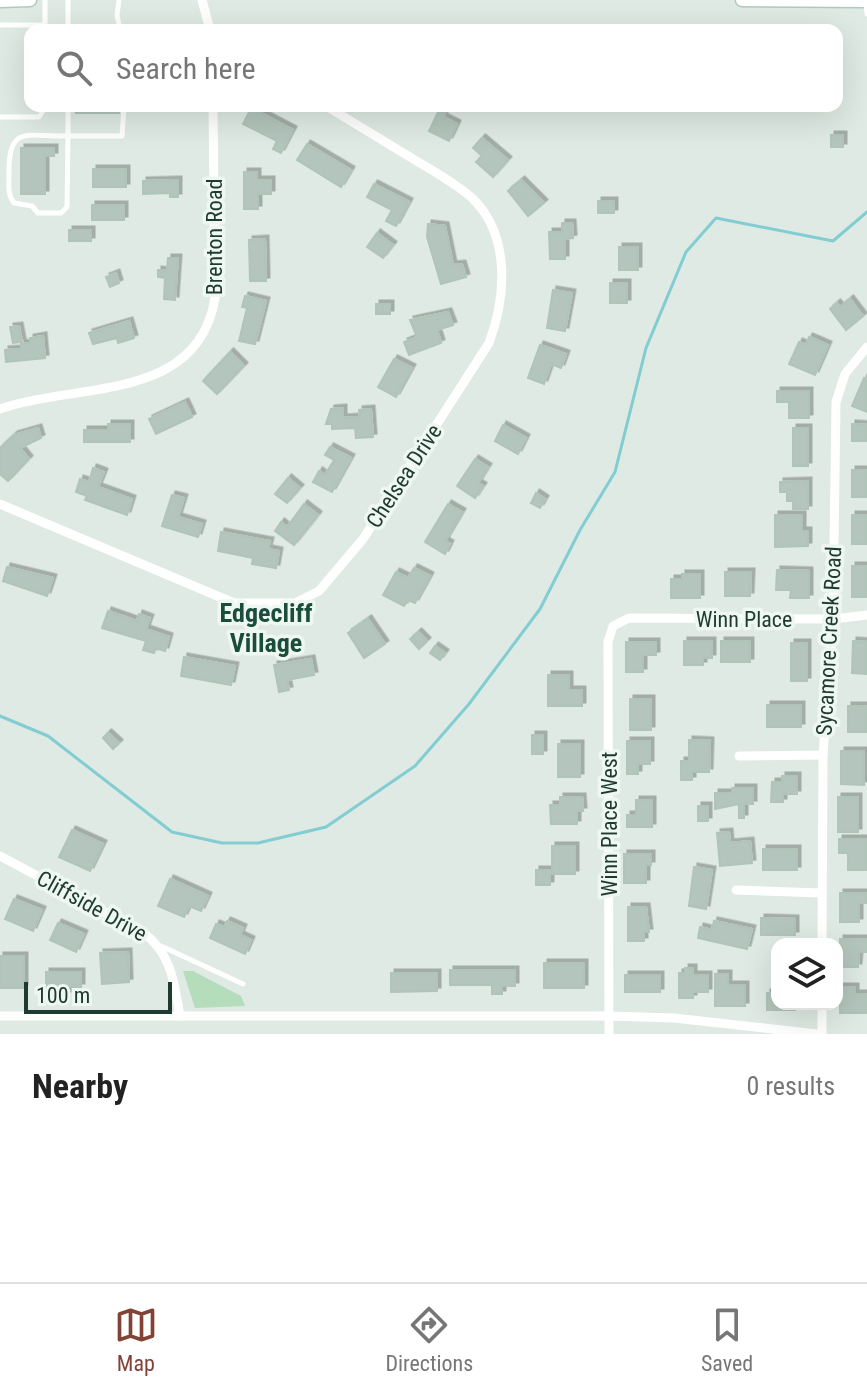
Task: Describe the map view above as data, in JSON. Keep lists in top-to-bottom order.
{
  "streets": {
    "street": [
      "Brenton Road",
      "Chelsea Drive",
      "Winn Place",
      "Sycamore Creek Road",
      "Winn Place West",
      "Cliffside Drive"
    ]
  },
  "crossings": [
    ["Winn Place", "Sycamore Creek Road"],
    ["Winn Place", "Winn Place West"]
  ],
  "districts": ["Edgecliff Village"],
  "scale_bar": "100 m",
  "page": {
    "search": "Search here",
    "scale": "100 m",
    "heading": ["Nearby", "0 results"],
    "nav": ["Map", "Directions", "Saved"]
  }
}
